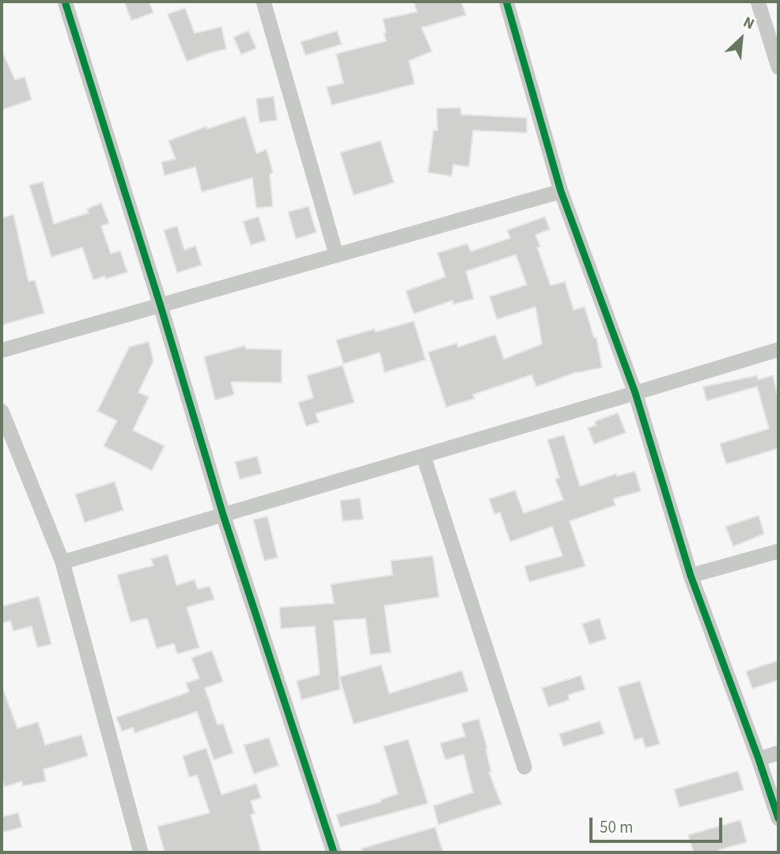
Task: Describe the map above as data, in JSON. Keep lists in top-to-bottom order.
{
  "scale_bar": "50 m",
  "north": "top right"
}
